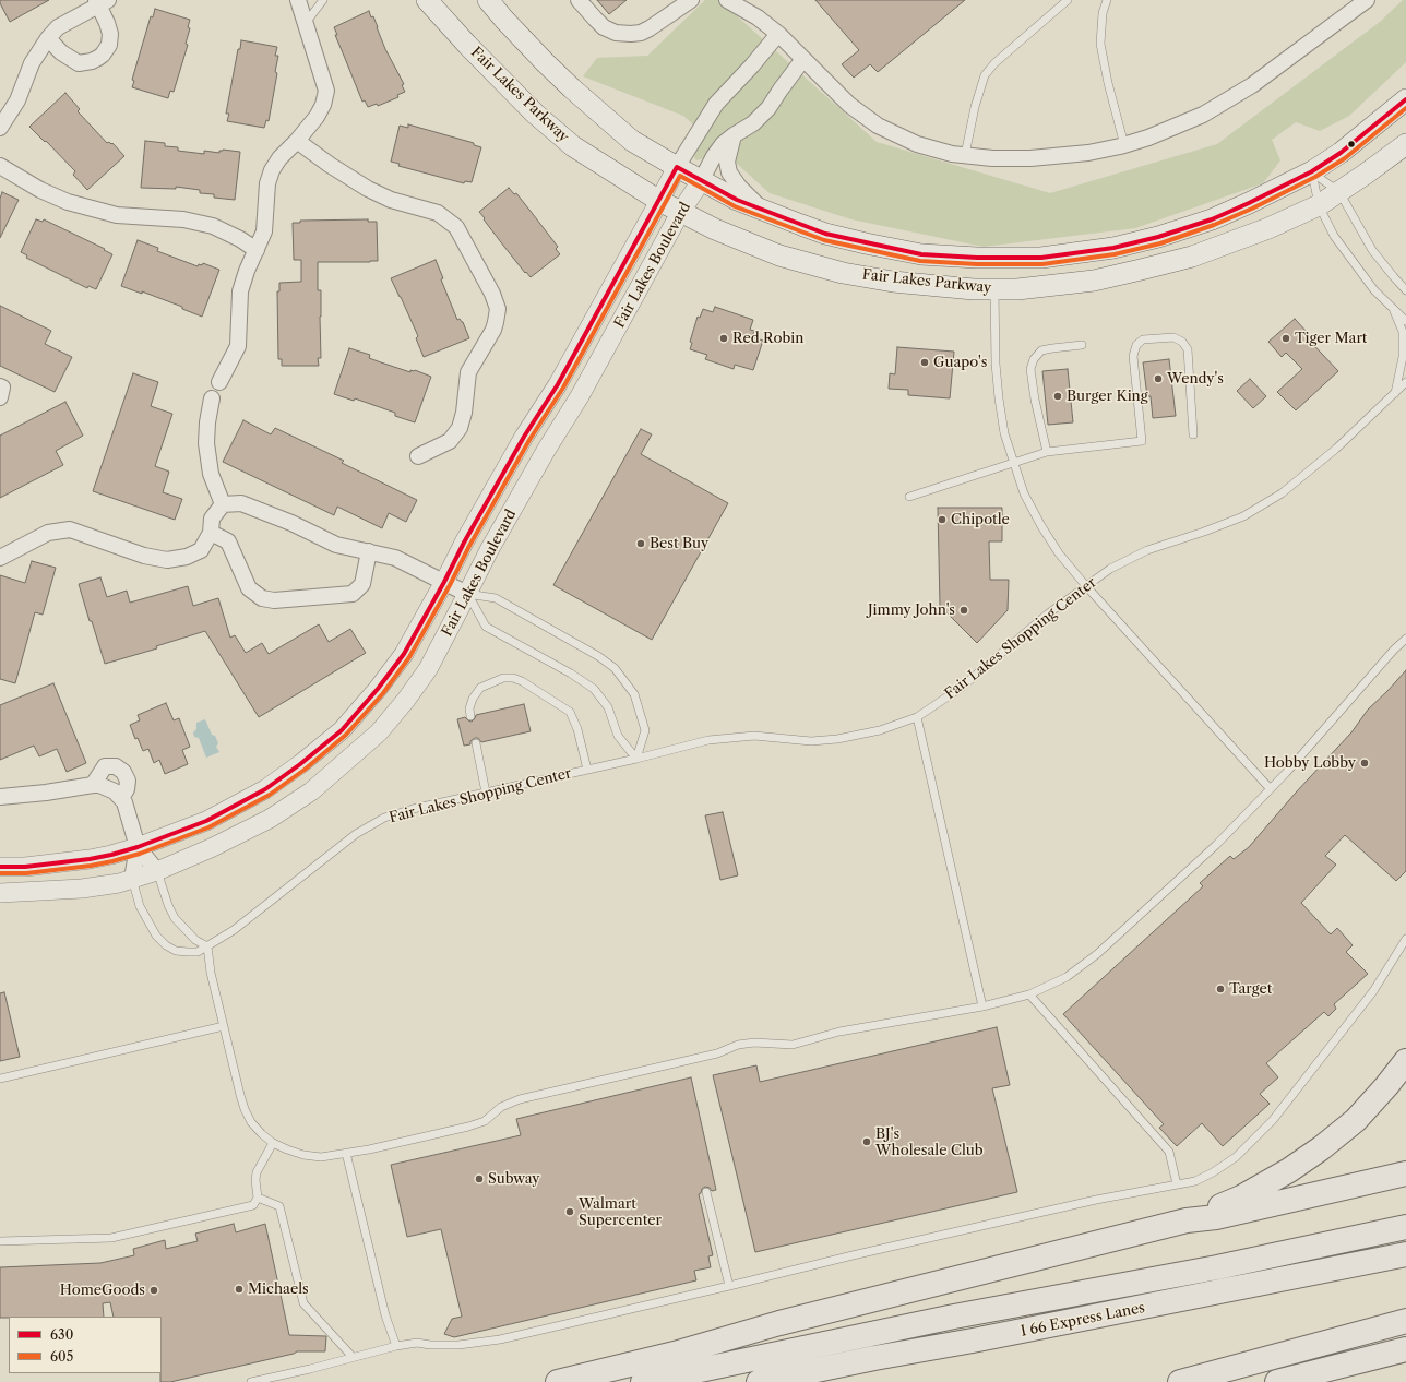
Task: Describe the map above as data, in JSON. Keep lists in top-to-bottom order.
{
  "streets": {
    "highway": ["I 66 Express Lanes"],
    "main road": ["Fair Lakes Parkway"],
    "street": ["Fair Lakes Boulevard"],
    "lane": ["Fair Lakes Shopping Center"]
  },
  "crossings": [
    ["Fair Lakes Parkway", "Fair Lakes Boulevard"],
    ["Fair Lakes Boulevard", "Fair Lakes Shopping Center"]
  ],
  "places": [
    "Red Robin",
    "Tiger Mart",
    "Guapo's",
    "Wendy's",
    "Burger King",
    "Chipotle",
    "Best Buy",
    "Jimmy John's",
    "Hobby Lobby",
    "Target",
    "BJ's Wholesale Club",
    "Subway",
    "Walmart Supercenter",
    "Michaels",
    "HomeGoods"
  ],
  "lines": ["transit line 630", "transit line 605"],
  "legend": ["630", "605"]
}
